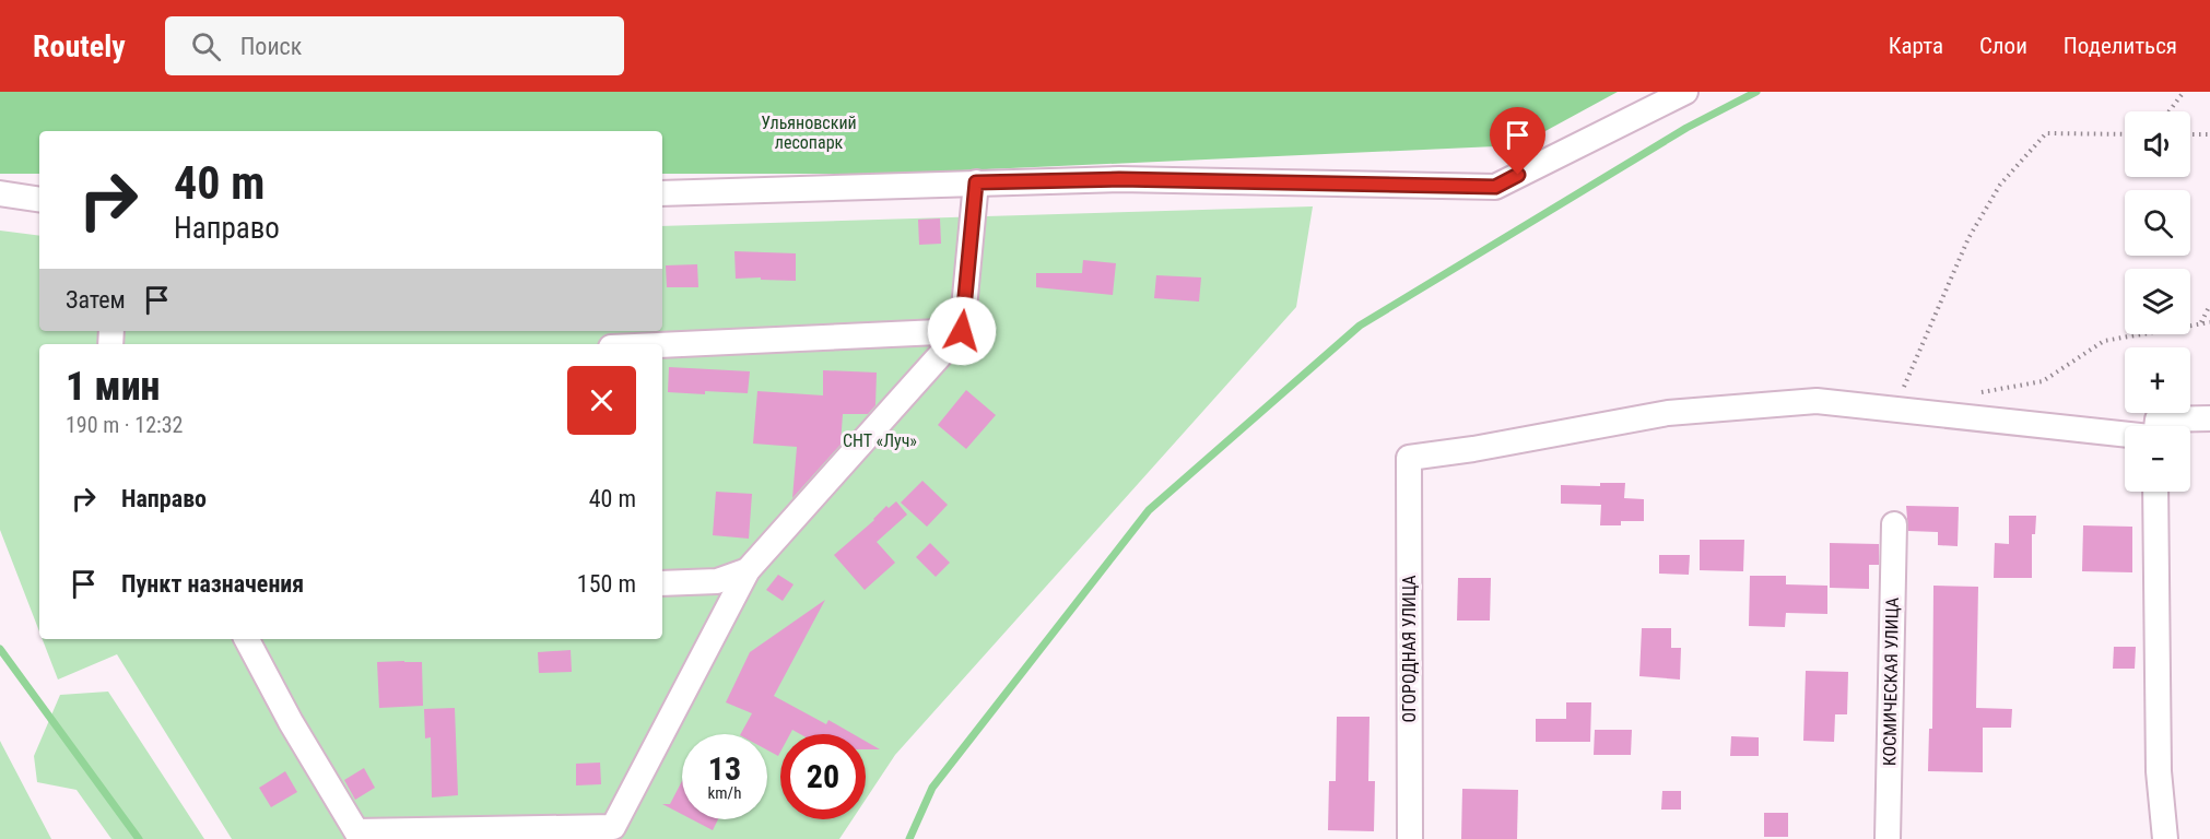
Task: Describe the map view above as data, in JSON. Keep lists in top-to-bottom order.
{
  "streets": {
    "street": ["ОГОРОДНАЯ УЛИЦА", "КОСМИЧЕСКАЯ УЛИЦА"]
  },
  "parks": ["Ульяновский лесопарк", "СНТ «Луч»"],
  "page": {
    "header": "Routely",
    "search": "Поиск",
    "nav": ["Карта", "Слои", "Поделиться"],
    "map_buttons": ["+", "−"],
    "turn": ["40 m", "Направо"],
    "then": "Затем",
    "heading": ["1 мин", "190 m · 12:32"],
    "list": [
      {
        "name": "Направо",
        "value": "40 m"
      },
      {
        "name": "Пункт назначения",
        "value": "150 m"
      }
    ],
    "speed": "13 km/h",
    "limit": "20"
  }
}
